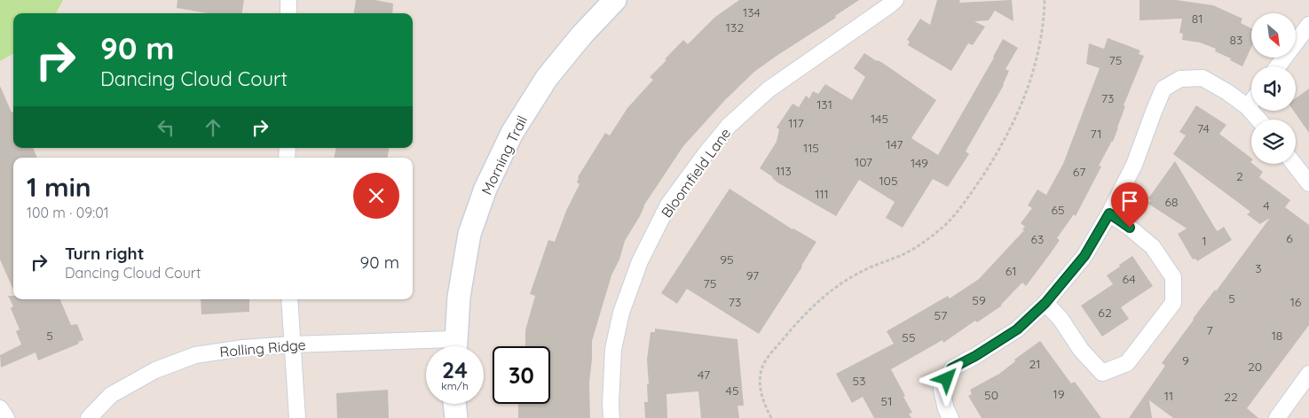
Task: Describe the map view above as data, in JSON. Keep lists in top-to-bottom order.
{
  "streets": {
    "street": ["Morning Trail", "Bloomfield Lane", "Rolling Ridge"]
  },
  "house_numbers": [
    "134",
    "81",
    "132",
    "83",
    "75",
    "73",
    "131",
    "145",
    "117",
    "74",
    "71",
    "147",
    "115",
    "107",
    "149",
    "113",
    "67",
    "2",
    "105",
    "111",
    "68",
    "4",
    "65",
    "6",
    "63",
    "1",
    "95",
    "3",
    "61",
    "97",
    "64",
    "75",
    "5",
    "59",
    "73",
    "16",
    "62",
    "57",
    "7",
    "5",
    "18",
    "55",
    "9",
    "21",
    "20",
    "47",
    "53",
    "45",
    "19",
    "50",
    "11",
    "22",
    "51"
  ],
  "north": "bottom right",
  "page": {
    "turn": ["90 m", "Dancing Cloud Court"],
    "heading": ["1 min", "100 m · 09:01"],
    "list": [
      {
        "name": "Turn right",
        "note": "Dancing Cloud Court",
        "value": "90 m"
      }
    ],
    "speed": "24 km/h",
    "limit": "30"
  }
}
